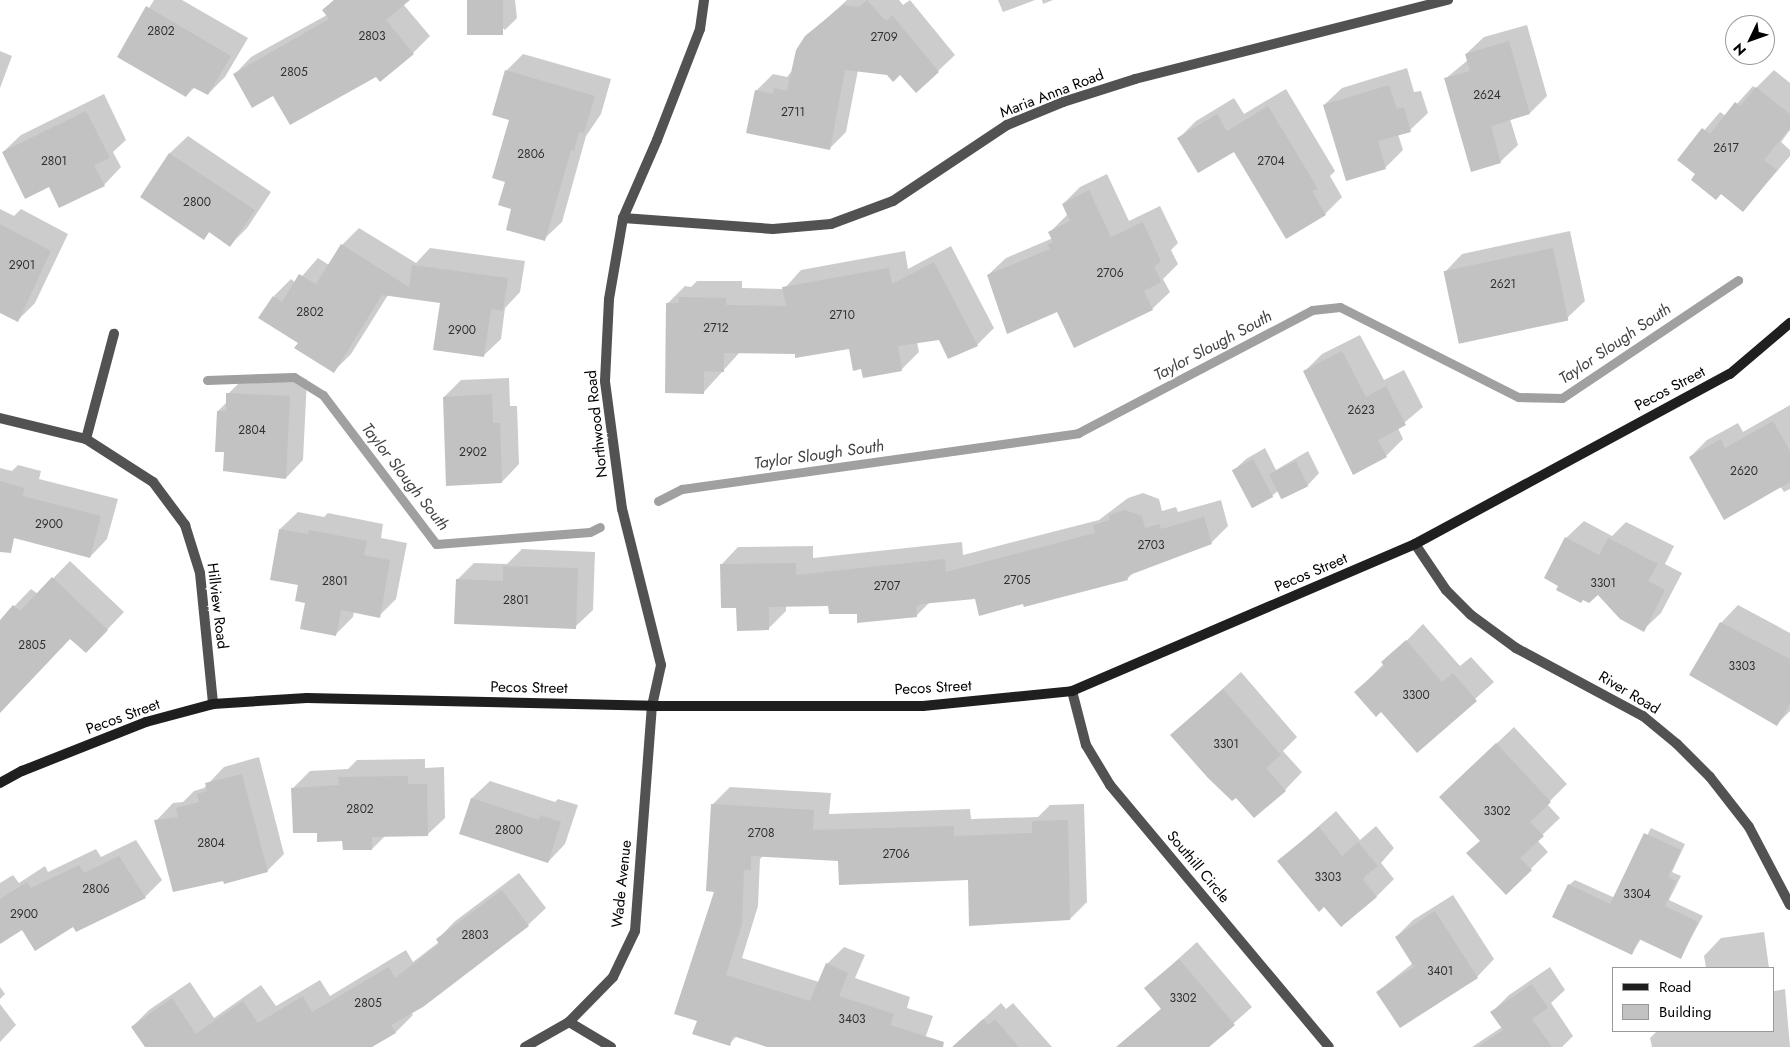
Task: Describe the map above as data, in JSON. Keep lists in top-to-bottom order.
{
  "streets": {
    "street": [
      "Maria Anna Road",
      "Pecos Street",
      "Northwood Road",
      "Hillview Road",
      "River Road",
      "Southill Circle",
      "Wade Avenue"
    ]
  },
  "crossings": [
    ["Maria Anna Road", "Northwood Road"],
    ["Pecos Street", "Northwood Road"],
    ["Pecos Street", "Hillview Road"],
    ["Pecos Street", "River Road"],
    ["Pecos Street", "Southill Circle"],
    ["Pecos Street", "Wade Avenue"],
    ["Northwood Road", "Wade Avenue"]
  ],
  "water": ["Taylor Slough South"],
  "house_numbers": [
    "2802",
    "2803",
    "2709",
    "2805",
    "2624",
    "2711",
    "2617",
    "2806",
    "2801",
    "2704",
    "2800",
    "2901",
    "2706",
    "2621",
    "2802",
    "2710",
    "2712",
    "2900",
    "2623",
    "2804",
    "2902",
    "2620",
    "2900",
    "2703",
    "2705",
    "2801",
    "3301",
    "2707",
    "2801",
    "2805",
    "3303",
    "3300",
    "3301",
    "2802",
    "3302",
    "2800",
    "2708",
    "2804",
    "2706",
    "3303",
    "2806",
    "3304",
    "2900",
    "2803",
    "3401",
    "3302",
    "2805",
    "3403"
  ],
  "legend": ["Road", "Building"],
  "north": "bottom left"
}
